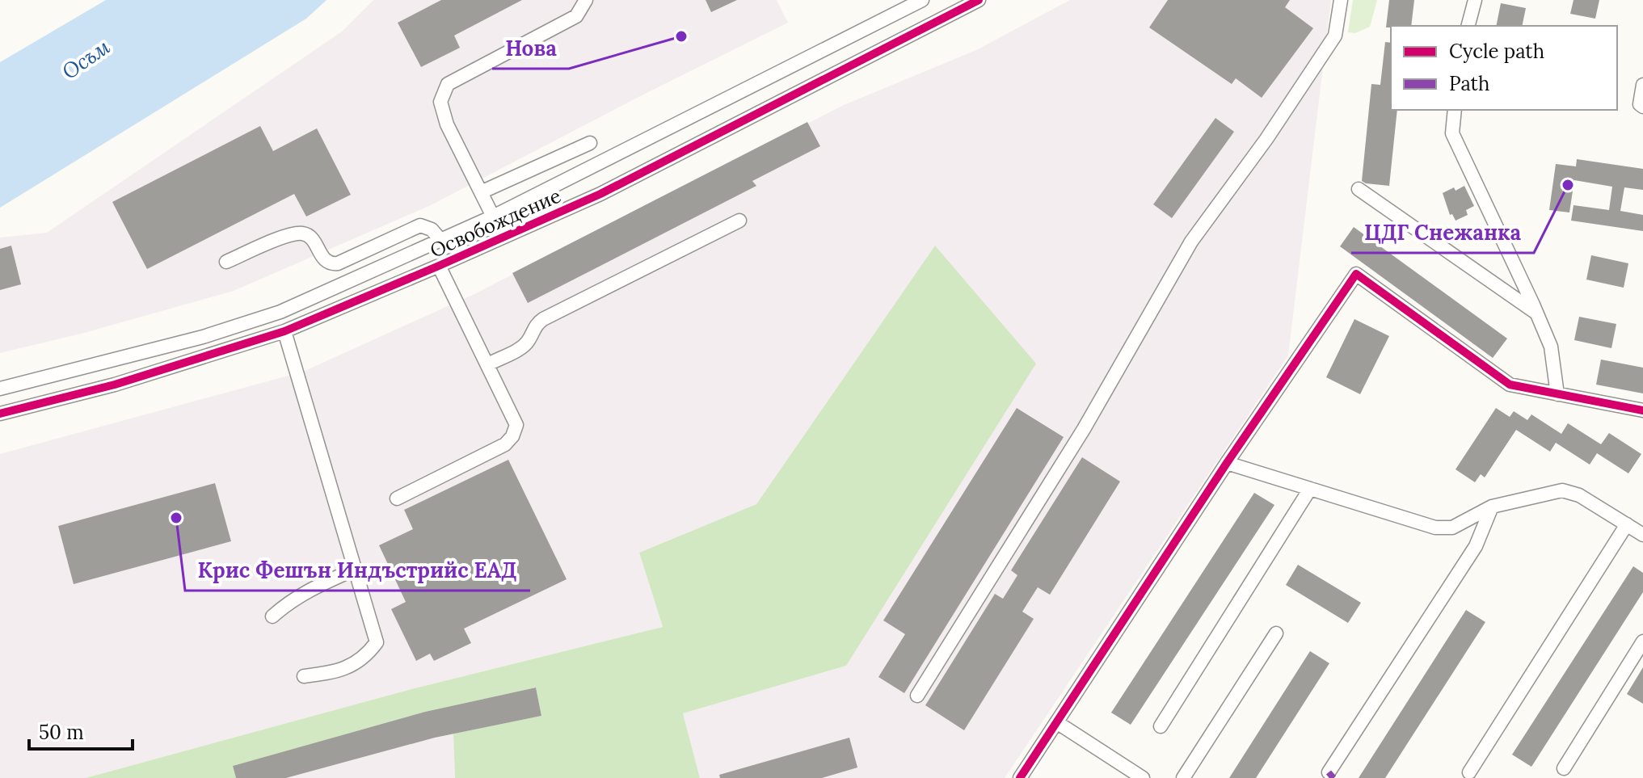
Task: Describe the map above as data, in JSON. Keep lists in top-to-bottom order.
{
  "streets": {
    "street": ["Освобождение"]
  },
  "water": ["Осъм"],
  "places": ["Нова", "ЦДГ Снежанка", "Крис Фешън Индъстрийс ЕАД"],
  "legend": ["Cycle path", "Path"],
  "scale_bar": "50 m"
}
